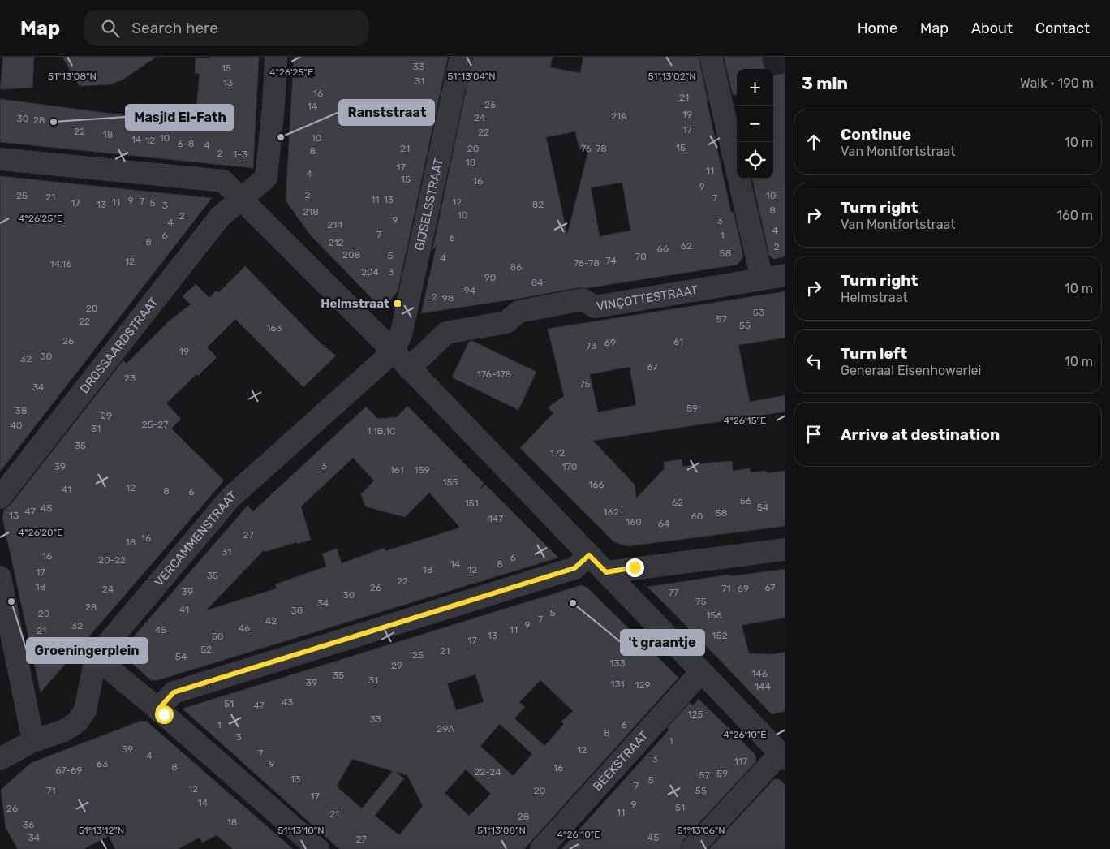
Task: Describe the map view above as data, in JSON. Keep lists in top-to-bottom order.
{
  "streets": {
    "street": [
      "GIJSELSSTRAAT",
      "VINÇOTTESTRAAT",
      "DROSSAARDSTRAAT",
      "VERCAMMENSTRAAT",
      "BEEKSTRAAT"
    ]
  },
  "crossings": [
    ["GIJSELSSTRAAT", "VERCAMMENSTRAAT"]
  ],
  "places": {
    "other": [
      "Masjid El-Fath",
      "Ranststraat",
      "Groeningerplein",
      "'t graantje"
    ],
    "transit": ["Helmstraat"]
  },
  "house_numbers": [
    "33",
    "15",
    "31",
    "13",
    "16",
    "21",
    "26",
    "14",
    "19",
    "21A",
    "24",
    "30",
    "28",
    "17",
    "22",
    "22",
    "18",
    "10",
    "10",
    "14",
    "12",
    "6-8",
    "4",
    "15",
    "21",
    "20",
    "76-78",
    "8",
    "2",
    "1-3",
    "18",
    "17",
    "11",
    "4",
    "15",
    "16",
    "9",
    "2",
    "25",
    "10",
    "21",
    "7",
    "11-13",
    "9",
    "7",
    "11",
    "12",
    "17",
    "5",
    "13",
    "82",
    "3",
    "8",
    "218",
    "10",
    "2",
    "9",
    "3",
    "4",
    "214",
    "4",
    "7",
    "6",
    "1",
    "6",
    "8",
    "212",
    "62",
    "2",
    "66",
    "58",
    "208",
    "5",
    "70",
    "4",
    "74",
    "12",
    "76-78",
    "14,16",
    "86",
    "204",
    "3",
    "90",
    "84",
    "94",
    "2",
    "98",
    "20",
    "53",
    "57",
    "22",
    "55",
    "163",
    "26",
    "61",
    "69",
    "73",
    "19",
    "30",
    "32",
    "67",
    "176-178",
    "23",
    "75",
    "34",
    "59",
    "38",
    "29",
    "25-27",
    "40",
    "31",
    "1,1B,1C",
    "35",
    "172",
    "3",
    "39",
    "170",
    "161",
    "159",
    "155",
    "166",
    "12",
    "41",
    "8",
    "6",
    "56",
    "62",
    "151",
    "54",
    "45",
    "47",
    "162",
    "58",
    "13",
    "60",
    "147",
    "160",
    "64",
    "27",
    "16",
    "18",
    "31",
    "16",
    "6",
    "20-22",
    "14",
    "8",
    "18",
    "12",
    "17",
    "35",
    "22",
    "18",
    "26",
    "67",
    "71",
    "69",
    "24",
    "39",
    "77",
    "30",
    "75",
    "34",
    "28",
    "41",
    "38",
    "5",
    "20",
    "156",
    "7",
    "42",
    "9",
    "32",
    "46",
    "45",
    "11",
    "21",
    "13",
    "152",
    "50",
    "17",
    "52",
    "21",
    "25",
    "54",
    "133",
    "29",
    "146",
    "35",
    "31",
    "39",
    "131",
    "129",
    "144",
    "43",
    "51",
    "47",
    "125",
    "33",
    "1",
    "6",
    "29A",
    "8",
    "3",
    "1",
    "59",
    "12",
    "7",
    "4",
    "3",
    "117",
    "63",
    "9",
    "8",
    "16",
    "67-69",
    "22-24",
    "59",
    "57",
    "13",
    "5",
    "7",
    "12",
    "71",
    "20",
    "55",
    "17",
    "14",
    "9",
    "51",
    "26",
    "11",
    "21",
    "28",
    "18",
    "36",
    "34",
    "45",
    "27"
  ],
  "page": {
    "header": "Map",
    "search": "Search here",
    "nav": [
      "Home",
      "Map",
      "About",
      "Contact"
    ],
    "heading": ["3 min", "Walk · 190 m"],
    "map_buttons": ["+", "−"],
    "list": [
      ["Continue", "Van Montfortstraat", "10 m"],
      ["Turn right", "Van Montfortstraat", "160 m"],
      ["Turn right", "Helmstraat", "10 m"],
      ["Turn left", "Generaal Eisenhowerlei", "10 m"],
      "Arrive at destination"
    ]
  },
  "coordinates": [
    "4°26'25\"E",
    "51°13'08\"N",
    "51°13'04\"N",
    "51°13'02\"N",
    "4°26'15\"E",
    "4°26'20\"E",
    "4°26'10\"E",
    "51°13'12\"N",
    "51°13'10\"N",
    "51°13'06\"N"
  ]
}
